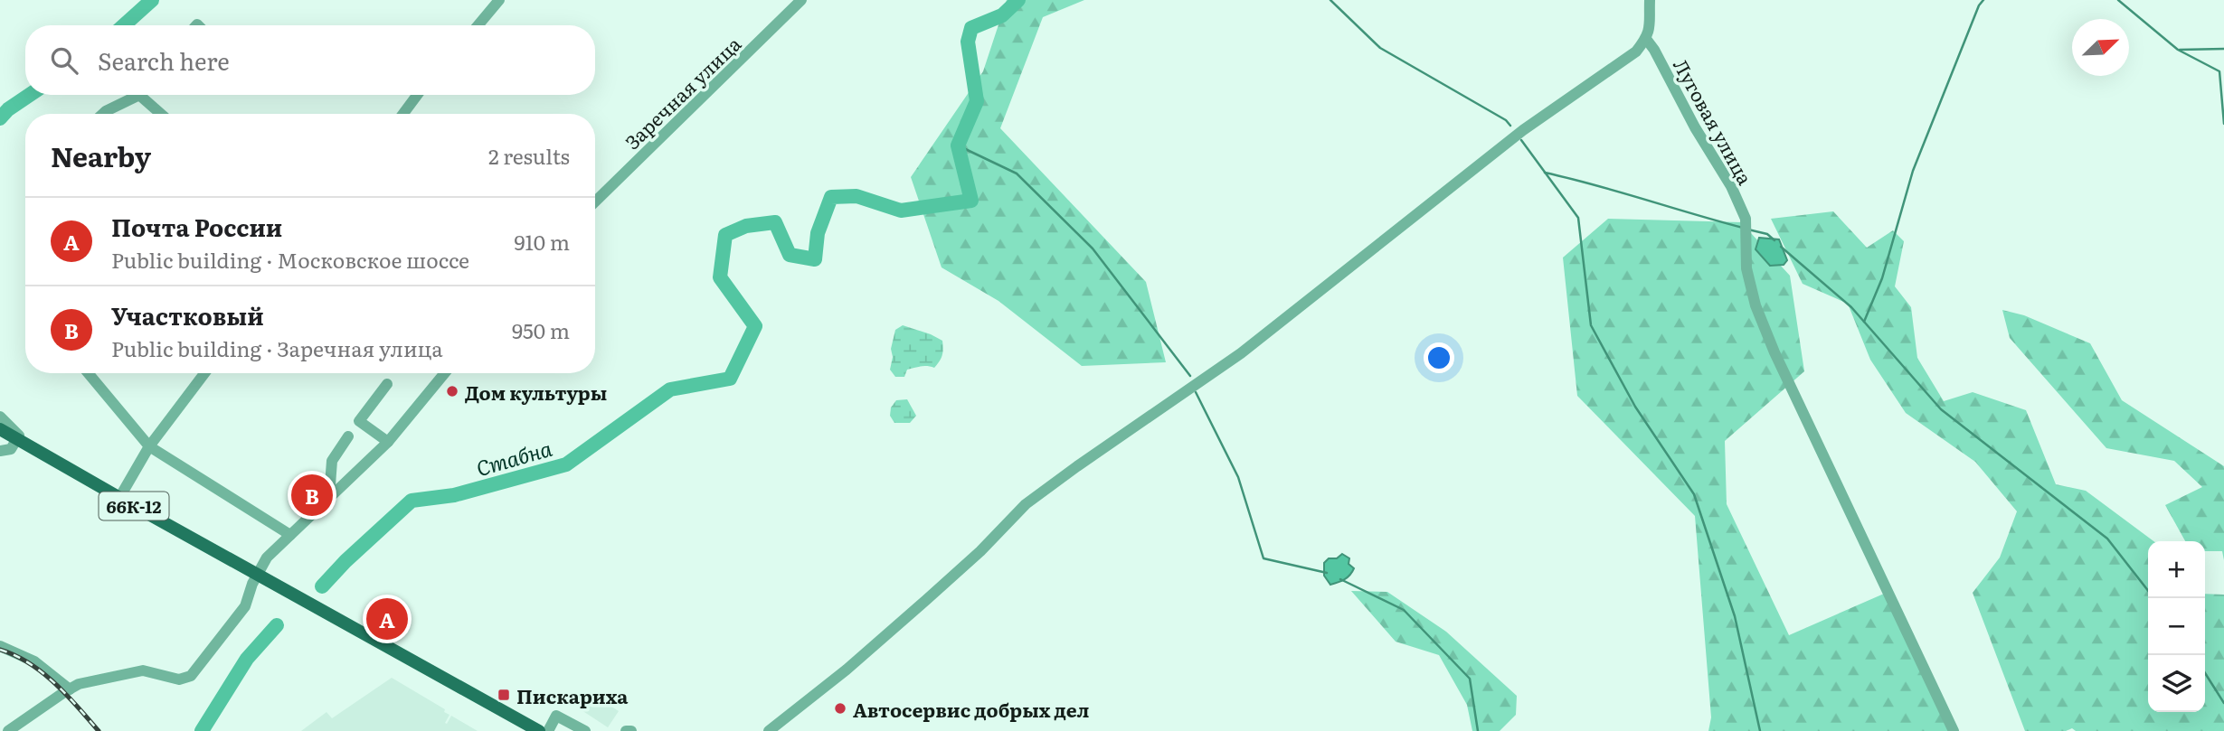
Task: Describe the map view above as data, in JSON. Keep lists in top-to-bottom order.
{
  "streets": {
    "main road": ["66К-12"],
    "street": ["Заречная улица", "Луговая улица"]
  },
  "water": ["Стабна"],
  "places": {
    "other": ["Дом культуры", "Автосервис добрых дел"],
    "transit": ["Пискариха"]
  },
  "north": "top right",
  "page": {
    "search": "Search here",
    "heading": ["Nearby", "2 results"],
    "list": [
      {
        "mark": "A",
        "name": "Почта России",
        "note": "Public building · Московское шоссе",
        "value": "910 m"
      },
      {
        "mark": "B",
        "name": "Участковый",
        "note": "Public building · Заречная улица",
        "value": "950 m"
      }
    ],
    "pins": ["B", "A"],
    "map_buttons": ["+", "−"]
  }
}
